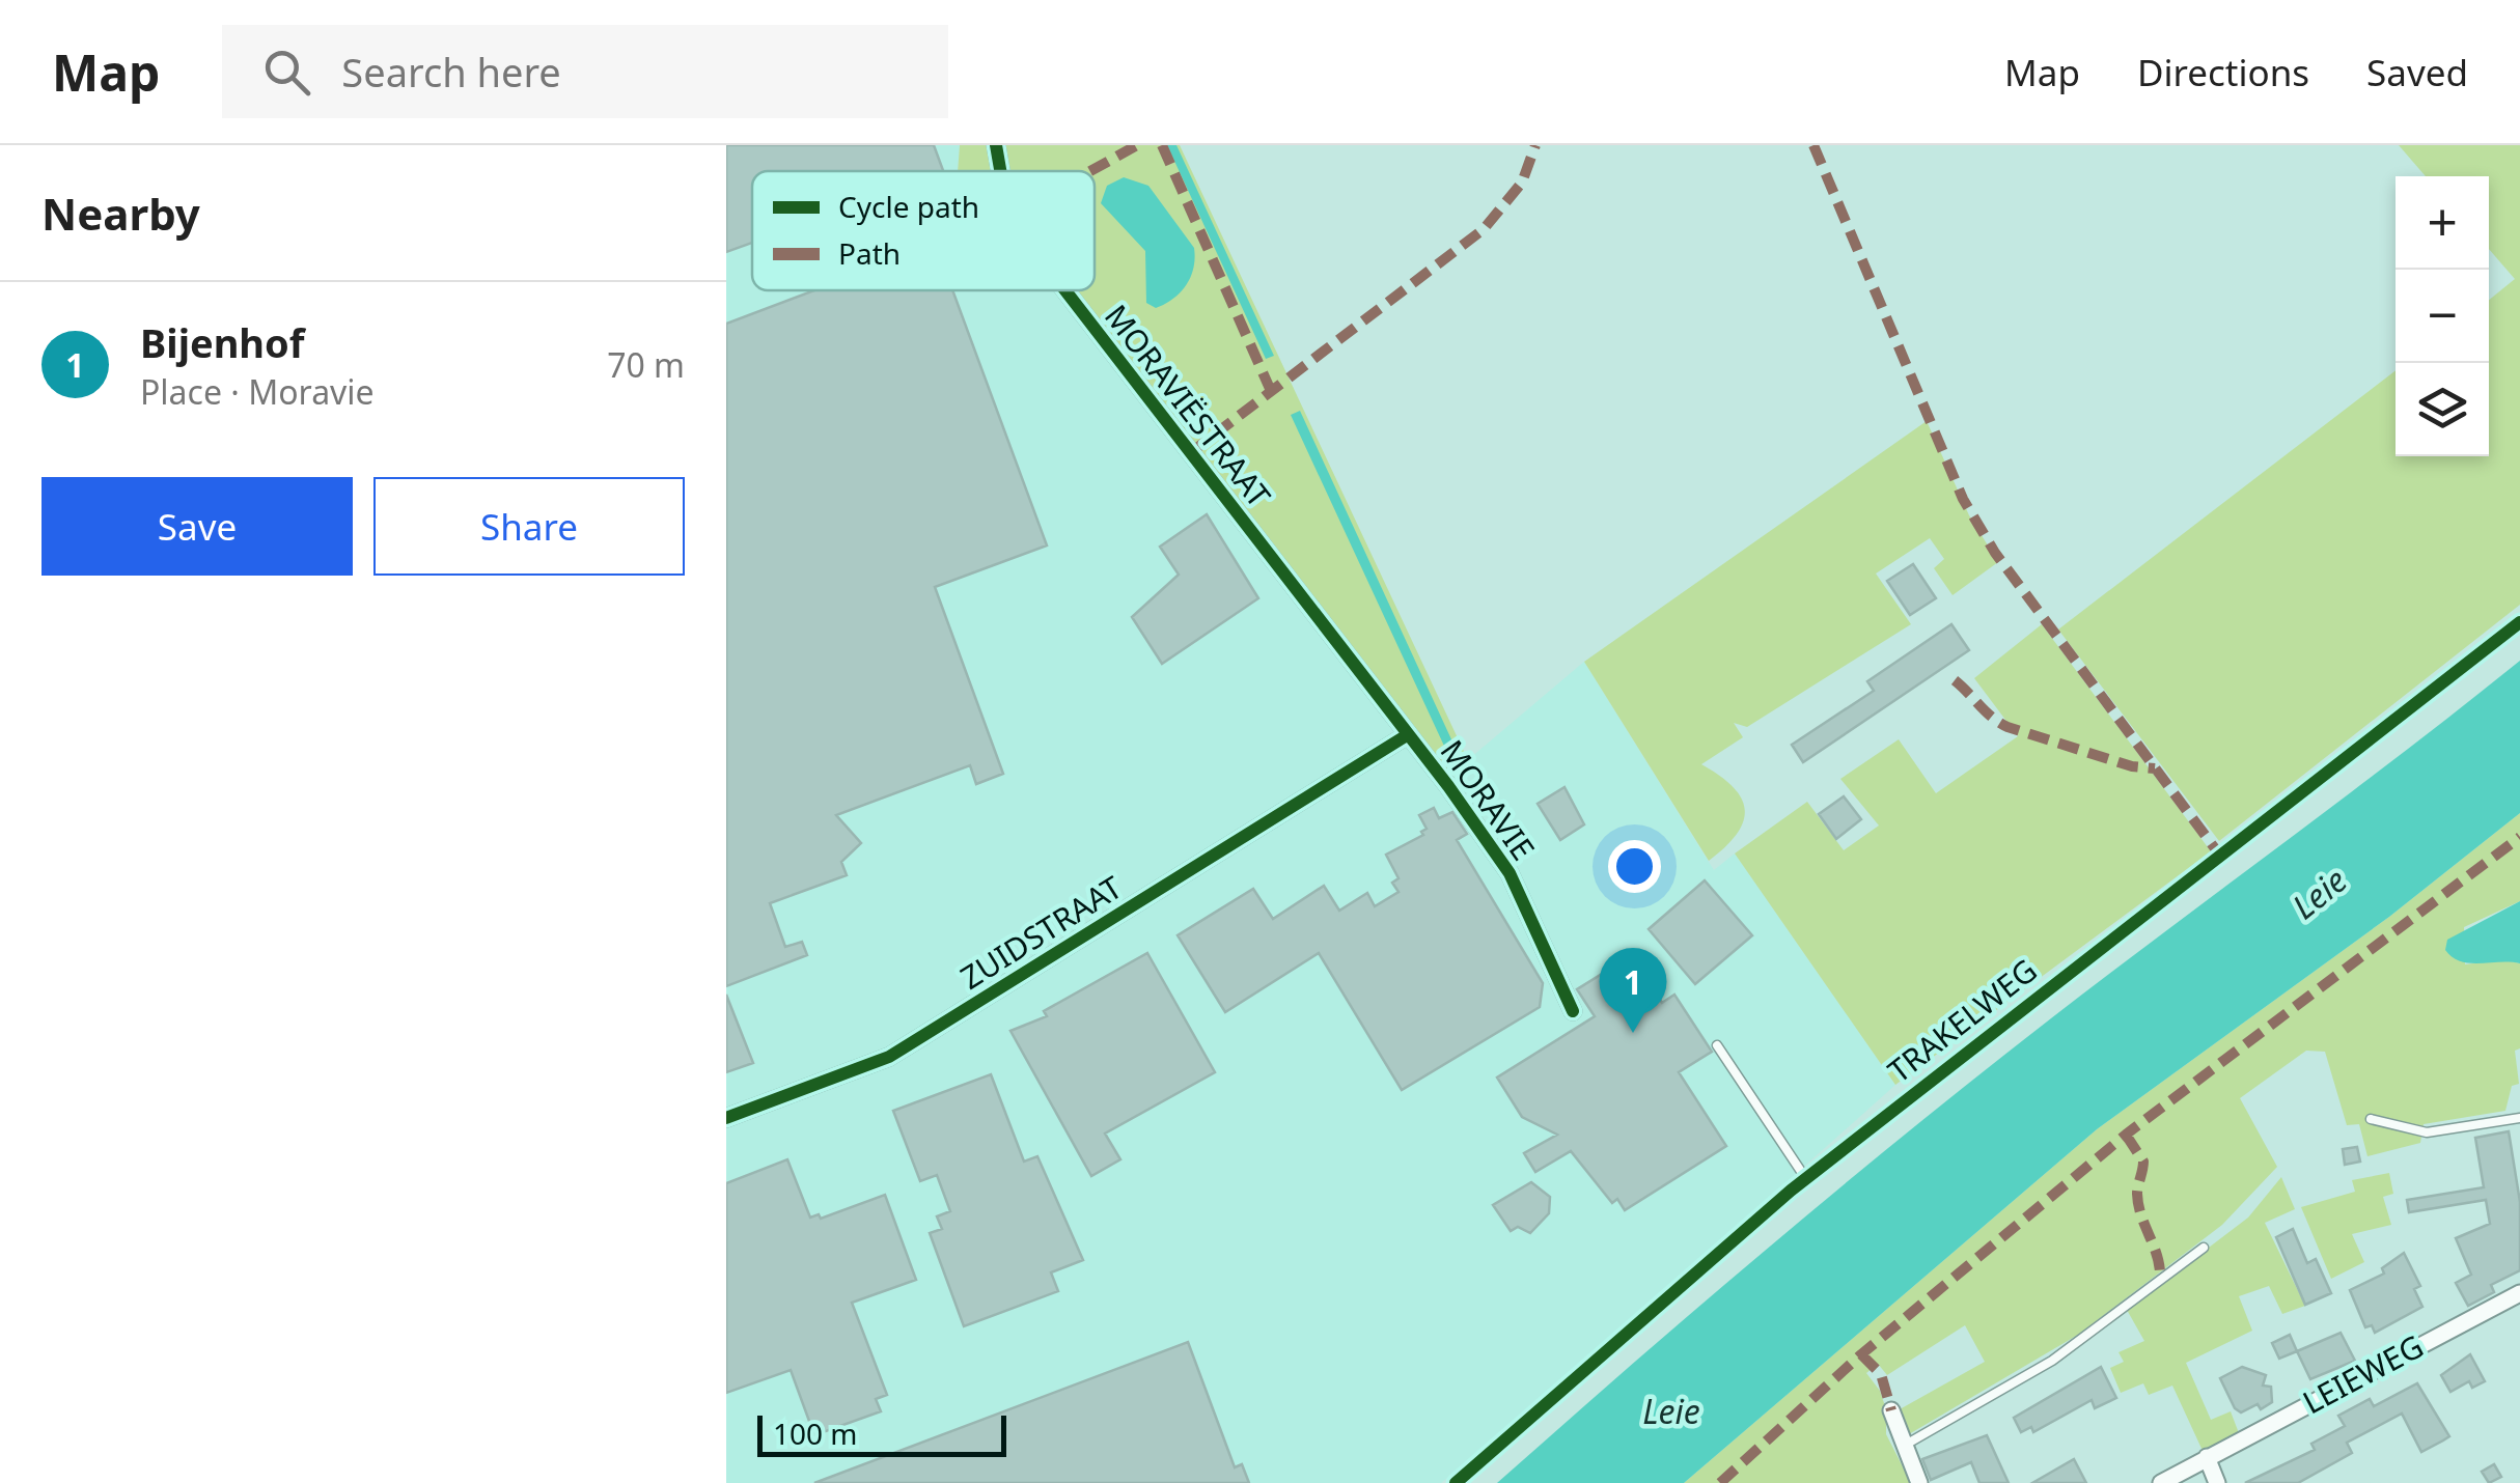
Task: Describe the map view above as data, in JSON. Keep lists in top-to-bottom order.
{
  "streets": {
    "street": [
      "MORAVIËSTRAAT",
      "MORAVIE",
      "ZUIDSTRAAT",
      "LEIEWEG"
    ],
    "lane": ["TRAKELWEG"]
  },
  "crossings": [
    ["MORAVIËSTRAAT", "MORAVIE"],
    ["MORAVIE", "ZUIDSTRAAT"]
  ],
  "water": ["Leie"],
  "legend": ["Cycle path", "Path"],
  "scale_bar": "100 m",
  "page": {
    "header": "Map",
    "search": "Search here",
    "nav": ["Map", "Directions", "Saved"],
    "heading": "Nearby",
    "map_buttons": ["+", "−"],
    "list": [
      {
        "mark": "1",
        "name": "Bijenhof",
        "note": "Place · Moravie",
        "value": "70 m"
      }
    ],
    "buttons": ["Save", "Share"],
    "pins": "1",
    "scale": "100 m"
  }
}
